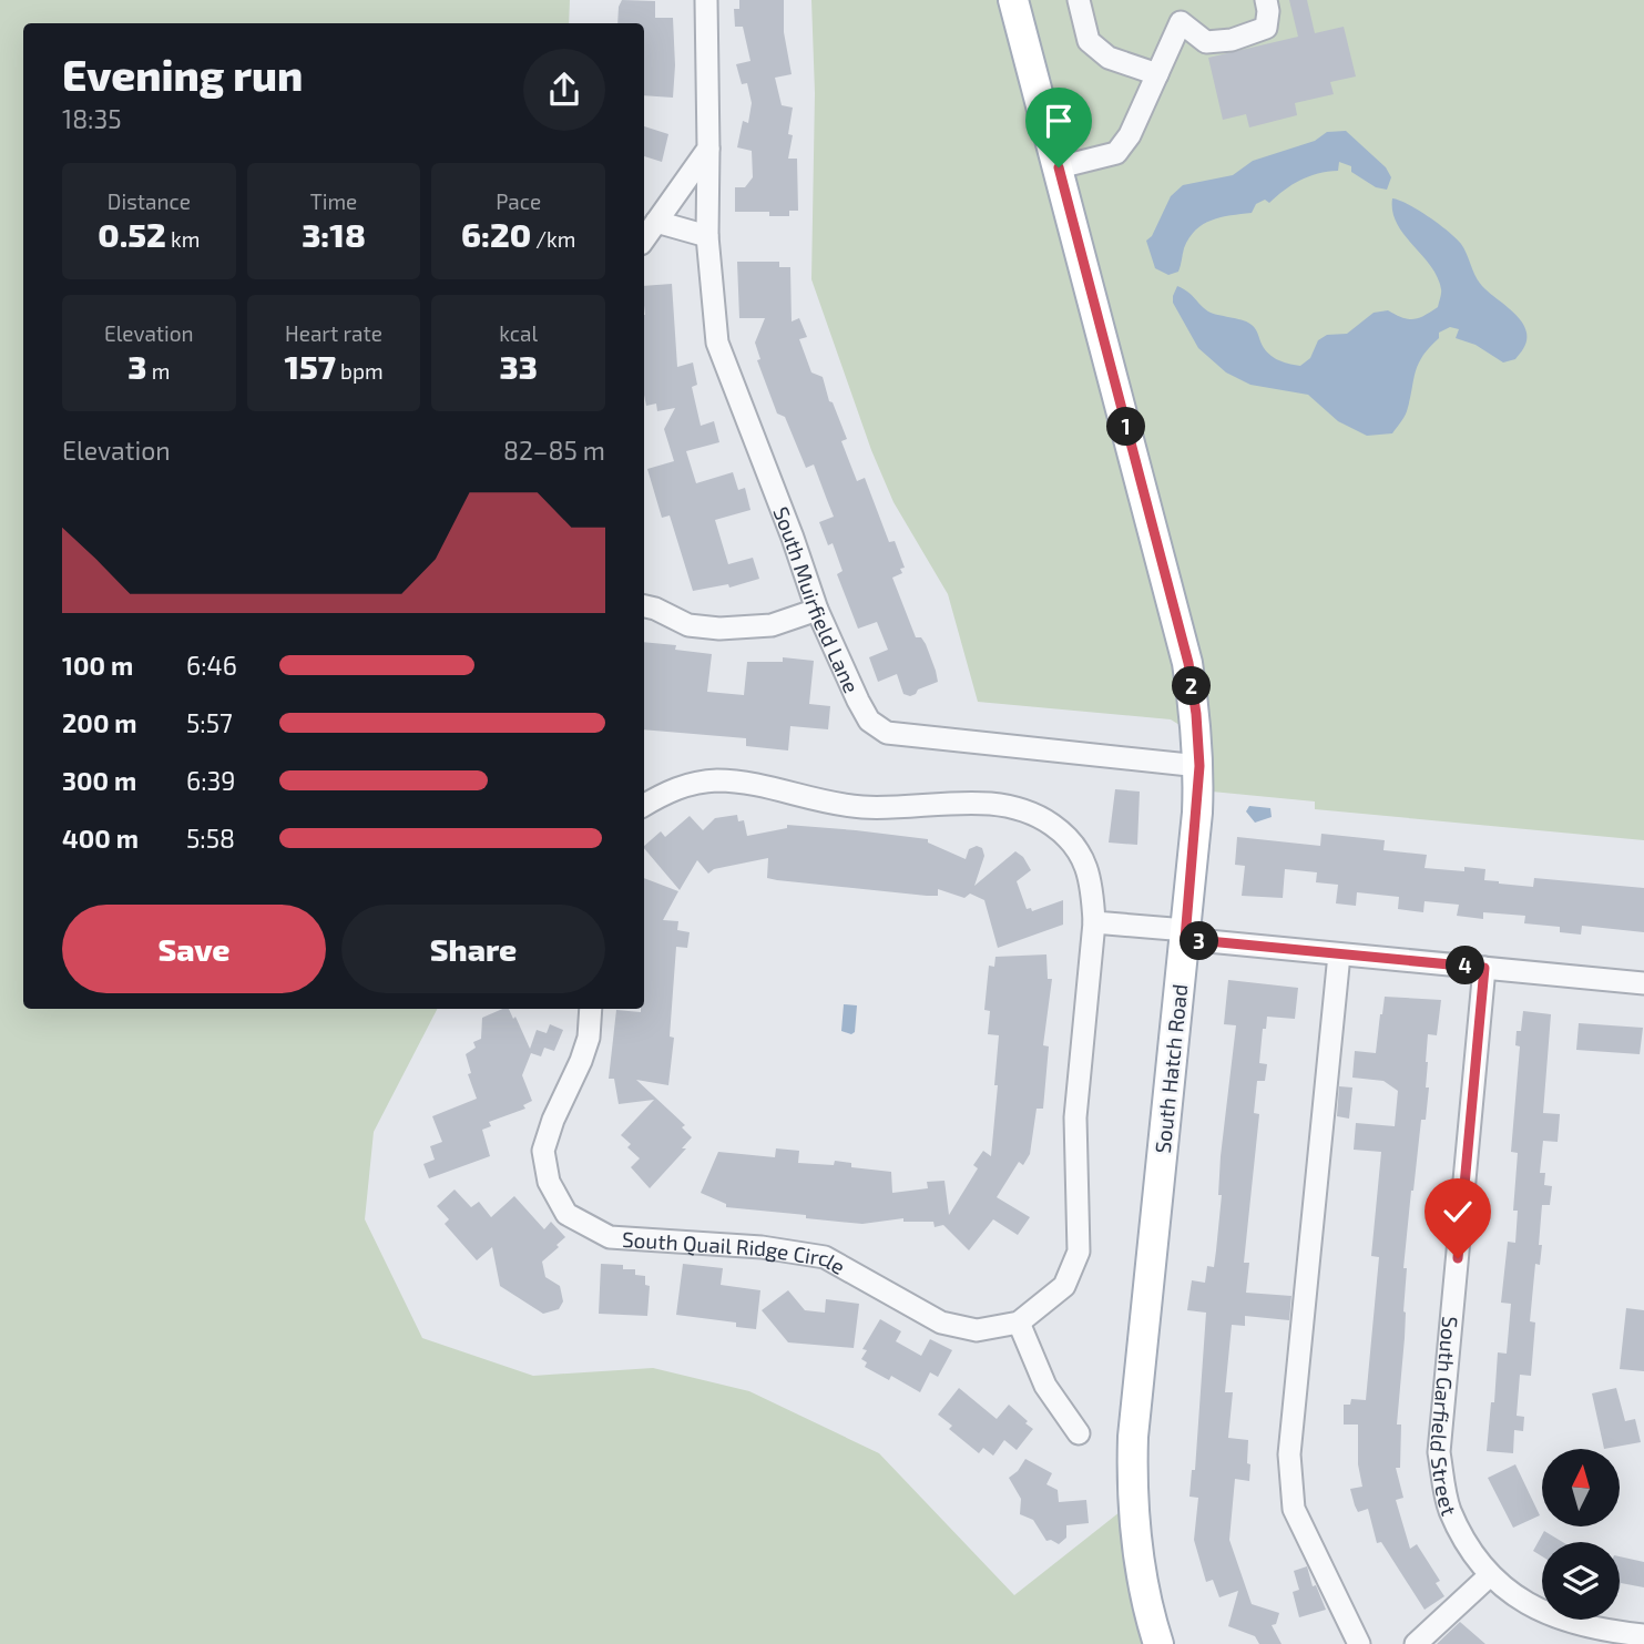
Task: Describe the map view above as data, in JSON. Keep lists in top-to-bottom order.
{
  "streets": {
    "main road": ["South Hatch Road"],
    "street": ["South Muirfield Lane", "South Quail Ridge Circle", "South Garfield Street"]
  },
  "crossings": [
    ["South Muirfield Lane", "South Hatch Road"]
  ],
  "north": "top",
  "page": {
    "heading": ["Evening run", "18:35"],
    "stats": [
      ["Distance", "0.52 km"],
      ["Time", "3:18"],
      ["Pace", "6:20 /km"],
      ["Elevation", "3 m"],
      ["Heart rate", "157 bpm"],
      ["kcal", "33"]
    ],
    "pins": [
      "1",
      "2",
      "3",
      "4"
    ],
    "chart": ["Elevation", "82–85 m"],
    "list": [
      {
        "name": "100 m",
        "note": "6:46"
      },
      {
        "name": "200 m",
        "note": "5:57"
      },
      {
        "name": "300 m",
        "note": "6:39"
      },
      {
        "name": "400 m",
        "note": "5:58"
      }
    ],
    "buttons": ["Save", "Share"]
  }
}
